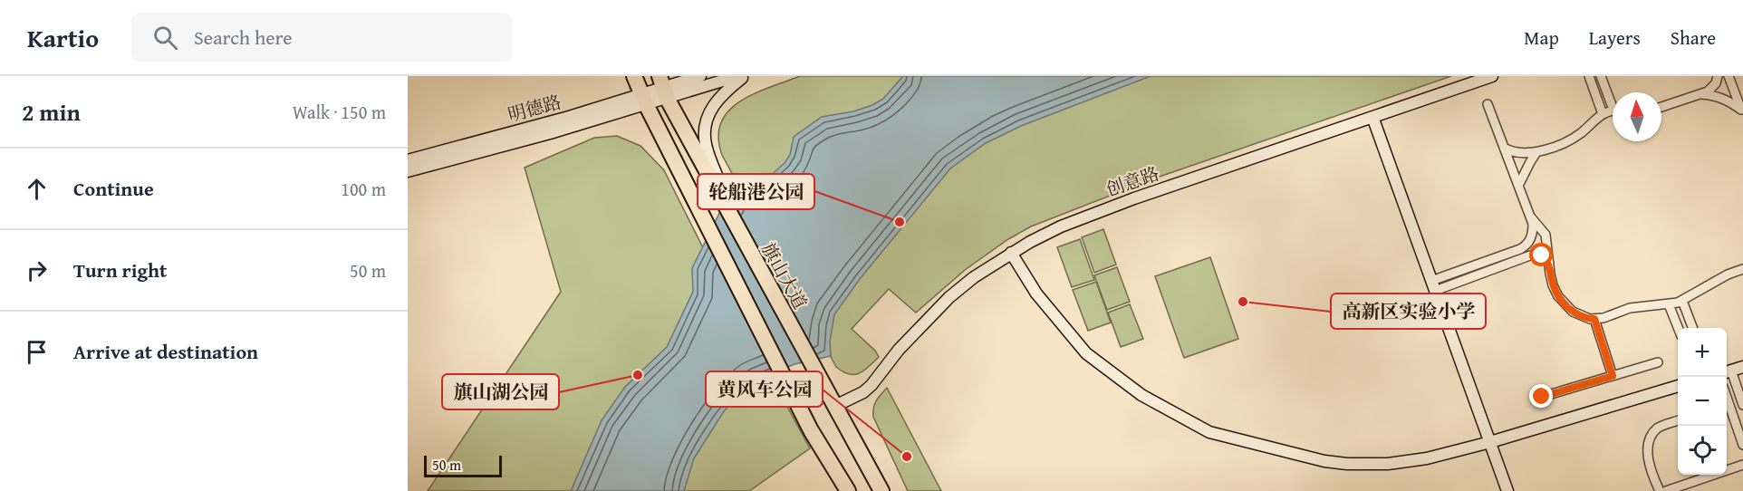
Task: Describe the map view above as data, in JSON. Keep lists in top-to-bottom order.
{
  "streets": {
    "highway": ["旗山大道"],
    "street": ["明德路", "创意路"]
  },
  "crossings": [
    ["明德路", "旗山大道"],
    ["创意路", "旗山大道"]
  ],
  "places": [
    "轮船港公园",
    "高新区实验小学",
    "旗山湖公园",
    "黄风车公园"
  ],
  "scale_bar": "50 m",
  "north": "top",
  "page": {
    "header": "Kartio",
    "search": "Search here",
    "nav": ["Map", "Layers", "Share"],
    "heading": ["2 min", "Walk · 150 m"],
    "list": [
      ["Continue", "100 m"],
      ["Turn right", "50 m"],
      "Arrive at destination"
    ],
    "map_buttons": ["+", "−"],
    "scale": "50 m"
  }
}
